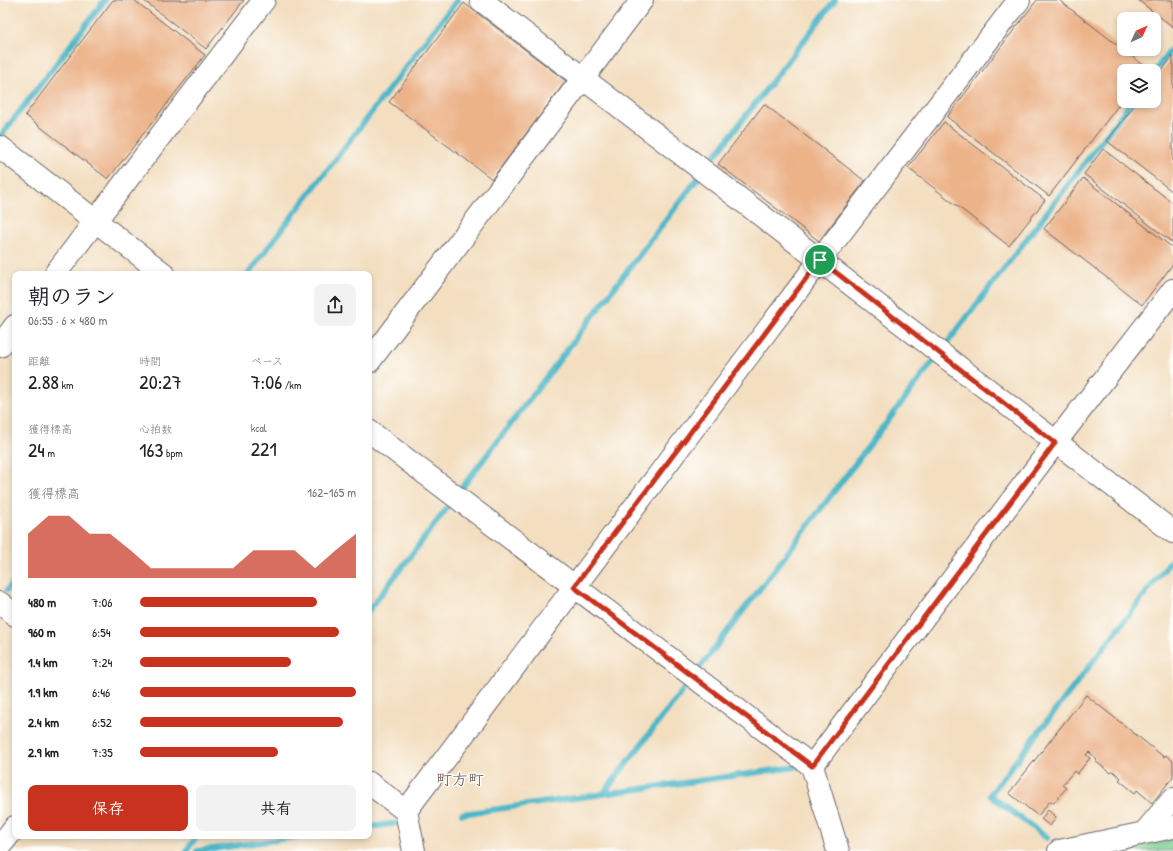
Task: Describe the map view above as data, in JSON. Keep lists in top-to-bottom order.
{
  "districts": ["町方町"],
  "north": "top right",
  "page": {
    "heading": ["朝のラン", "06:55 · 6 × 480 m"],
    "stats": [
      ["距離", "2.88 km"],
      ["時間", "20:27"],
      ["ペース", "7:06 /km"],
      ["獲得標高", "24 m"],
      ["心拍数", "163 bpm"],
      ["kcal", "221"]
    ],
    "chart": ["獲得標高", "162–165 m"],
    "list": [
      {
        "name": "480 m",
        "note": "7:06"
      },
      {
        "name": "960 m",
        "note": "6:54"
      },
      {
        "name": "1.4 km",
        "note": "7:24"
      },
      {
        "name": "1.9 km",
        "note": "6:46"
      },
      {
        "name": "2.4 km",
        "note": "6:52"
      },
      {
        "name": "2.9 km",
        "note": "7:35"
      }
    ],
    "buttons": ["保存", "共有"]
  }
}
